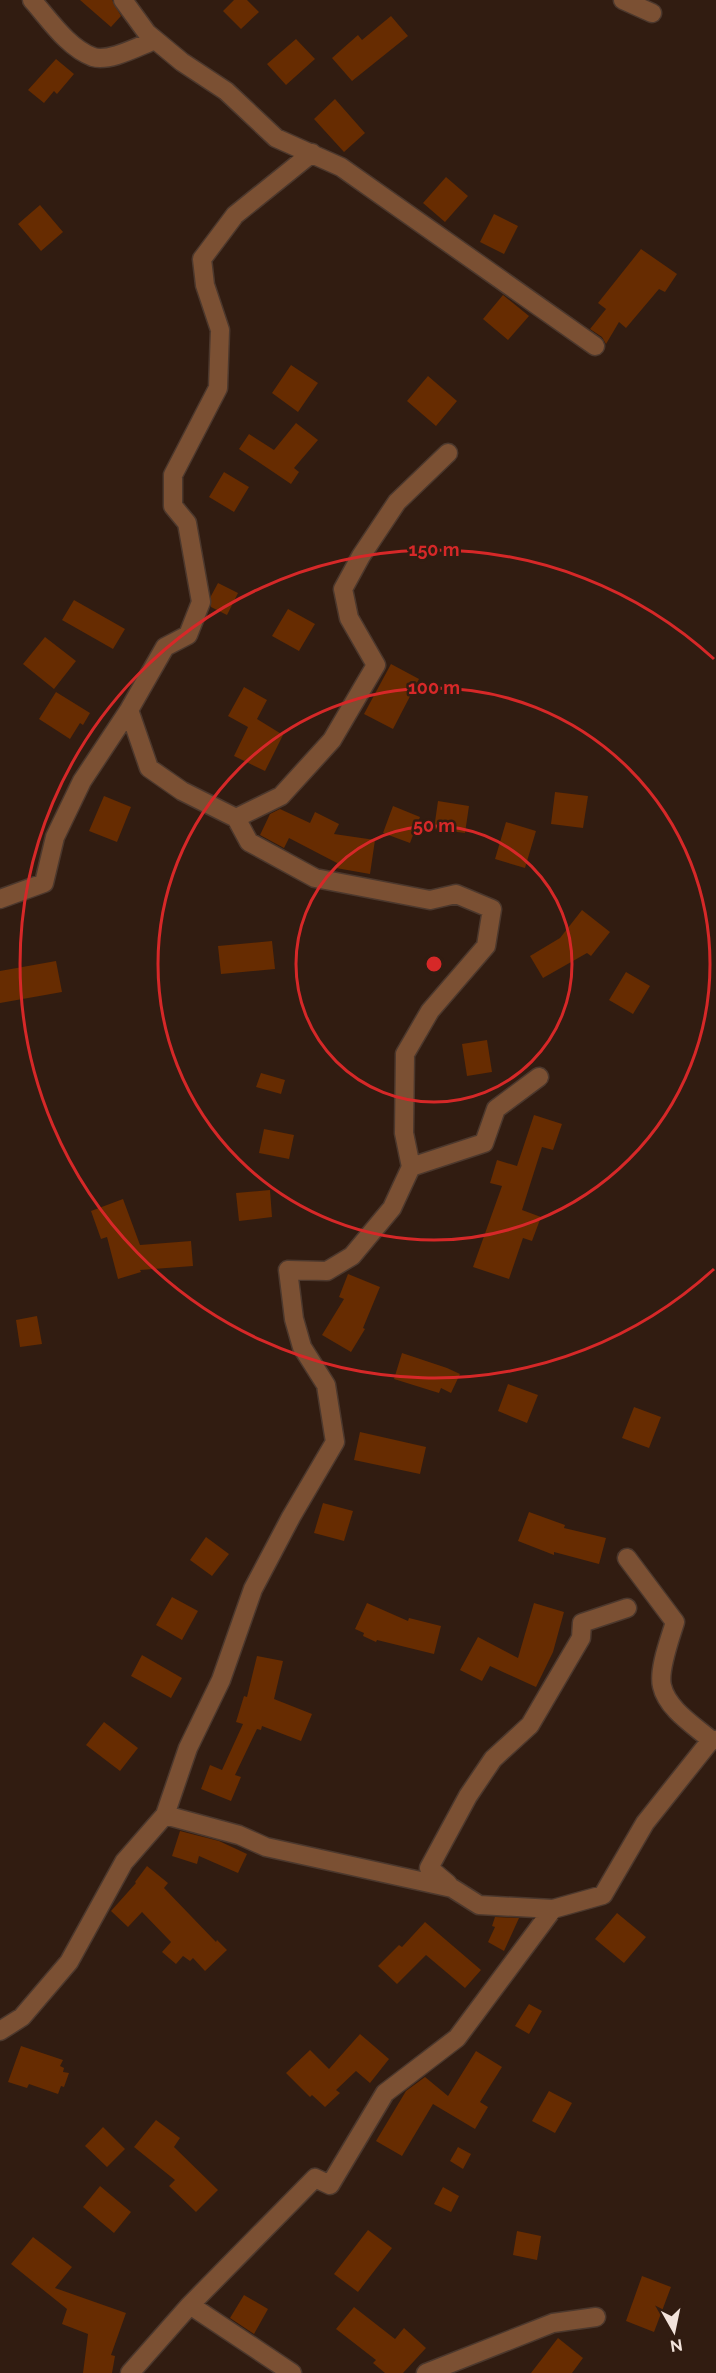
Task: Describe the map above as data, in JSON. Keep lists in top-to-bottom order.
{
  "north": "bottom",
  "rings": ["150 m", "100 m", "50 m"]
}
